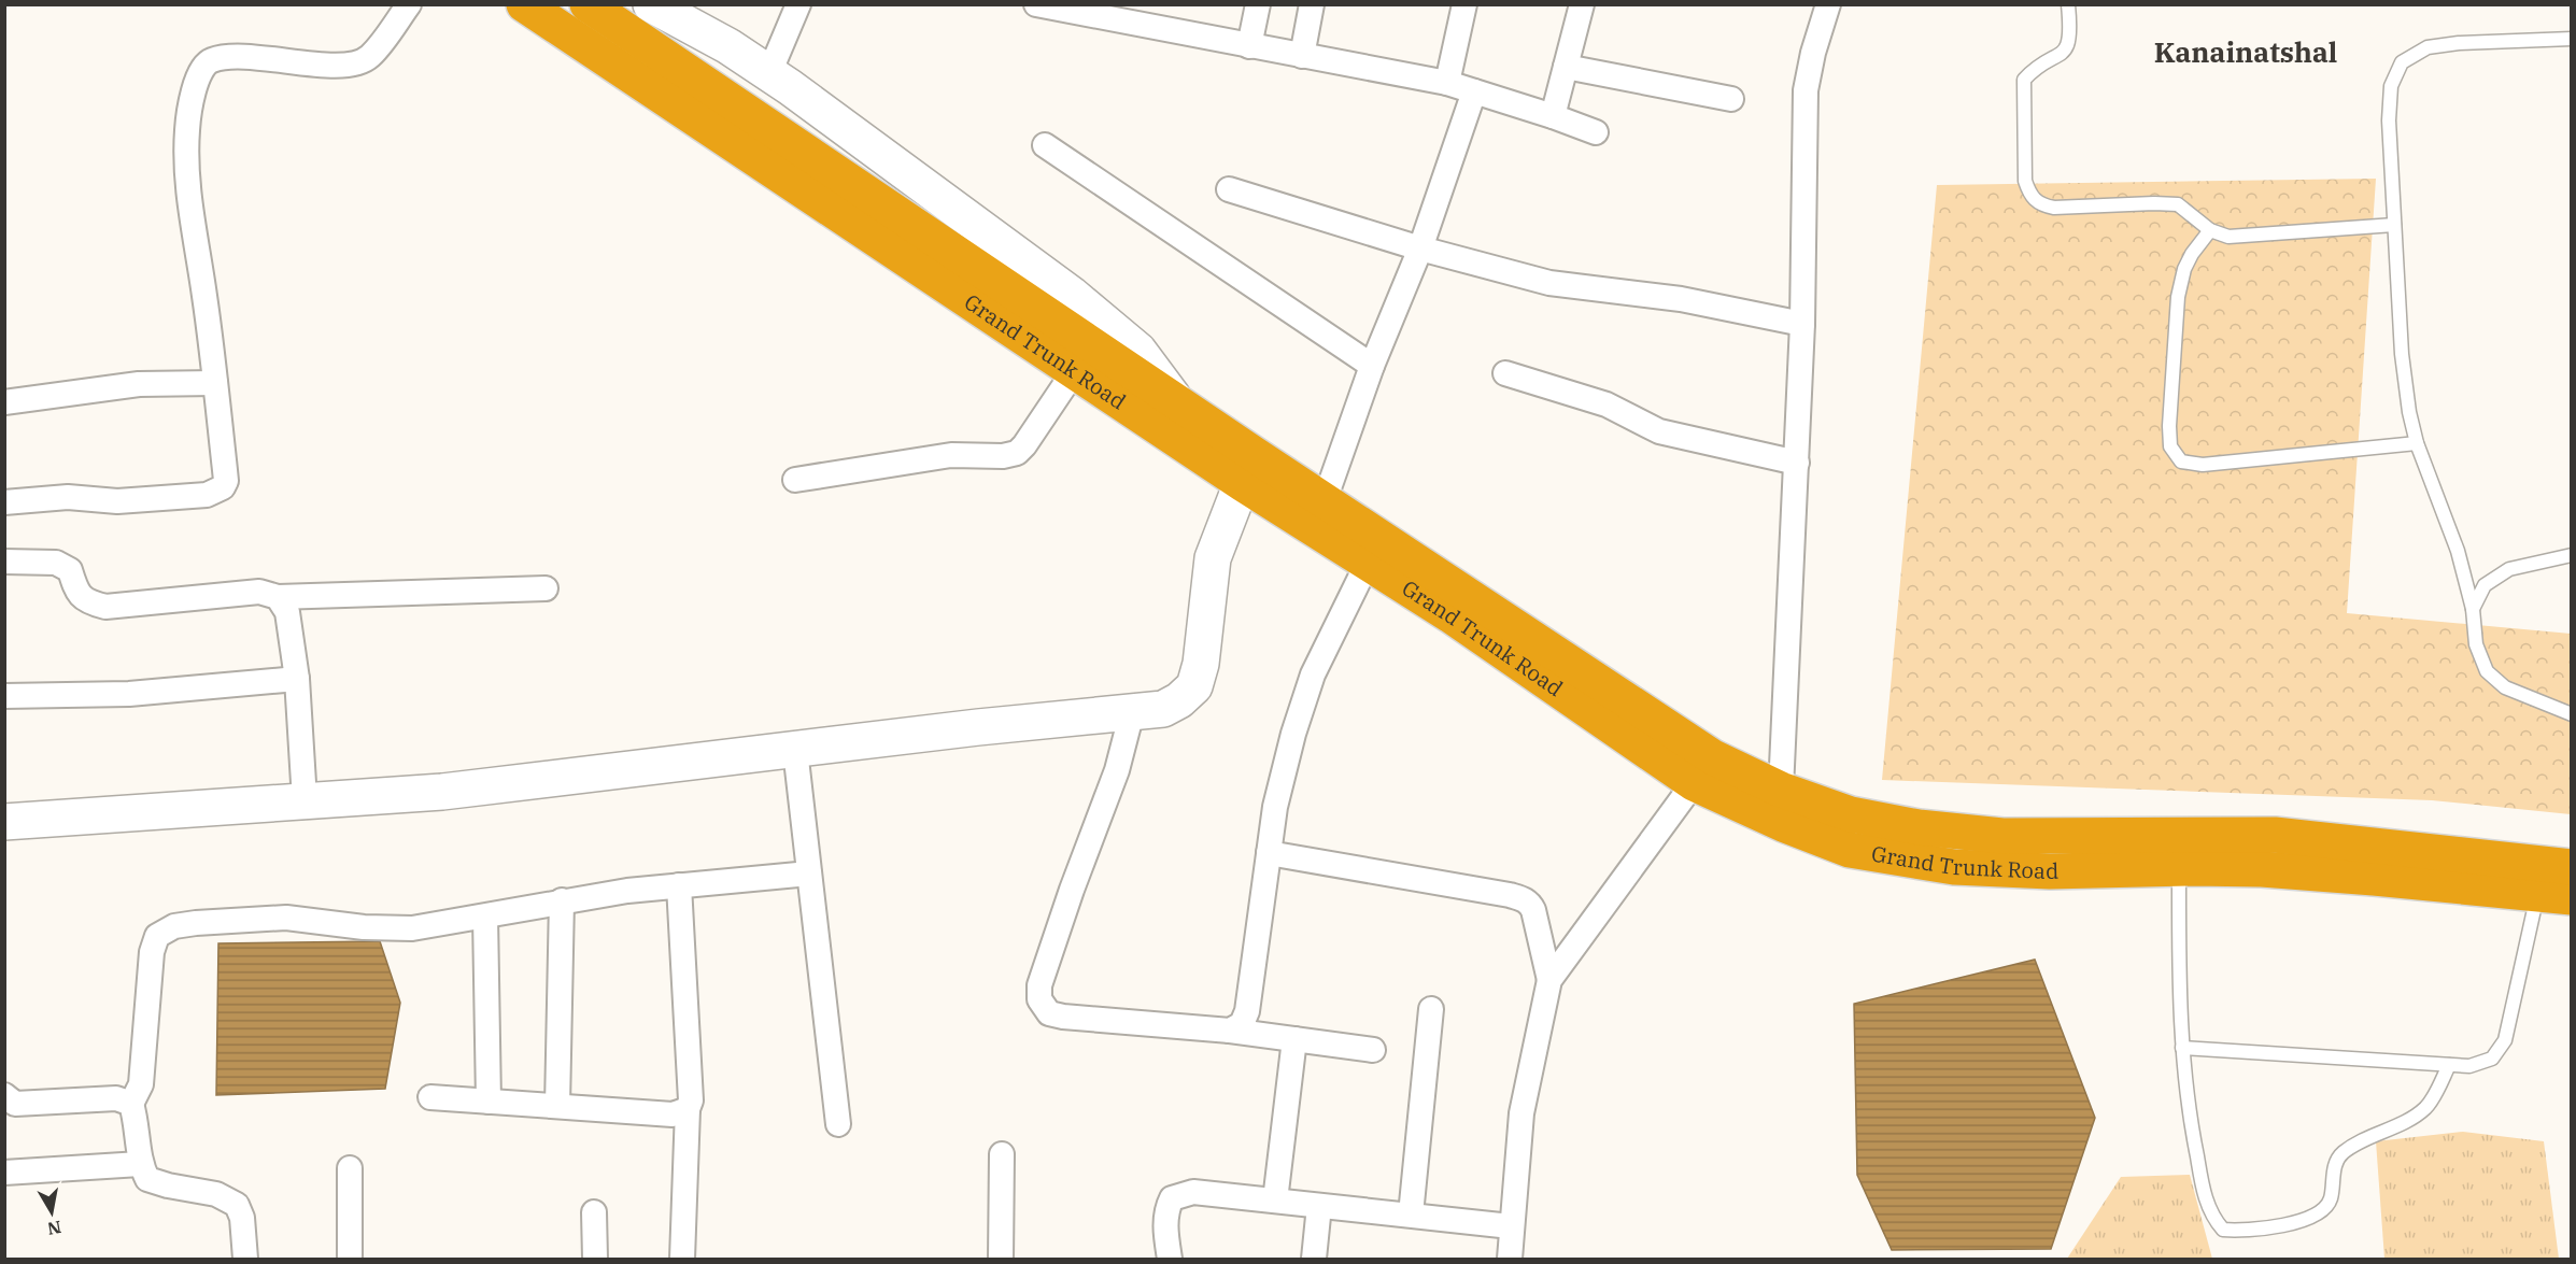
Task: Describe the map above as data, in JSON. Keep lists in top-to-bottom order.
{
  "streets": {
    "highway": ["Grand Trunk Road"]
  },
  "districts": ["Kanainatshal"],
  "north": "bottom"
}
